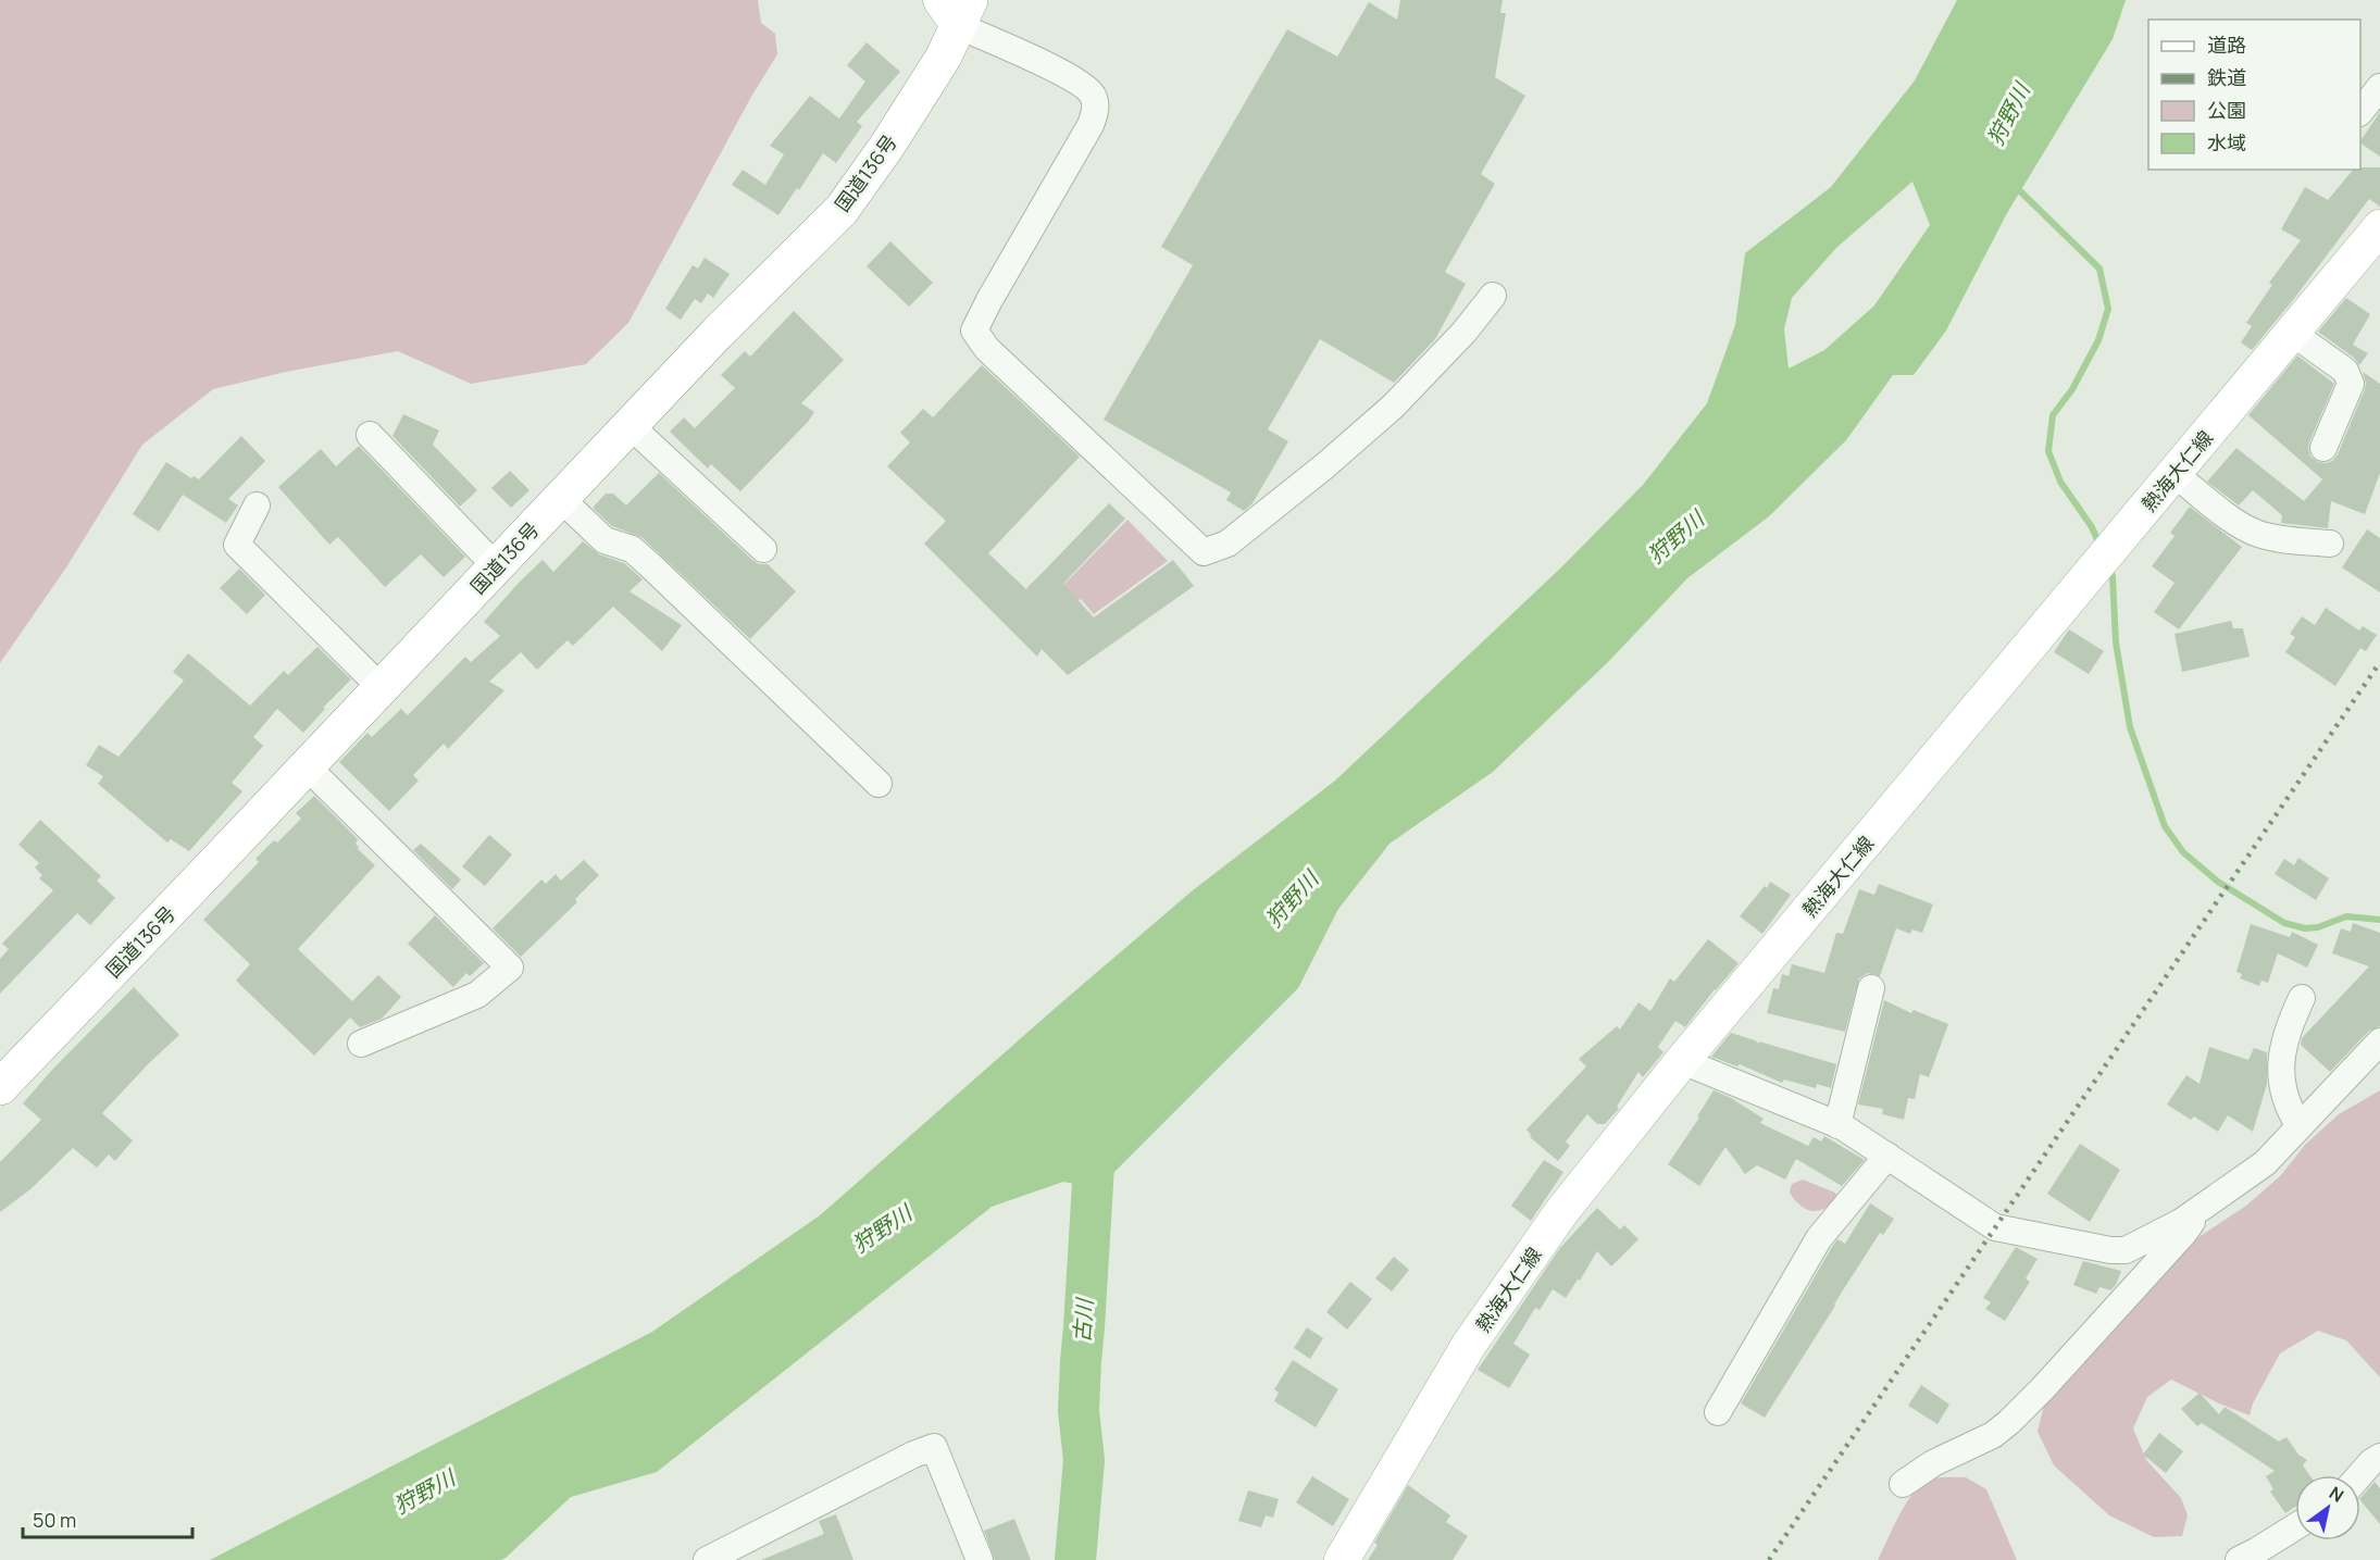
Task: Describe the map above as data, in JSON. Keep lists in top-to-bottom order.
{
  "streets": {
    "highway": ["国道136号"],
    "main road": ["熱海大仁線"]
  },
  "water": ["狩野川", "古川"],
  "legend": [
    "道路",
    "鉄道",
    "公園",
    "水域"
  ],
  "scale_bar": "50 m",
  "north": "top right"
}
